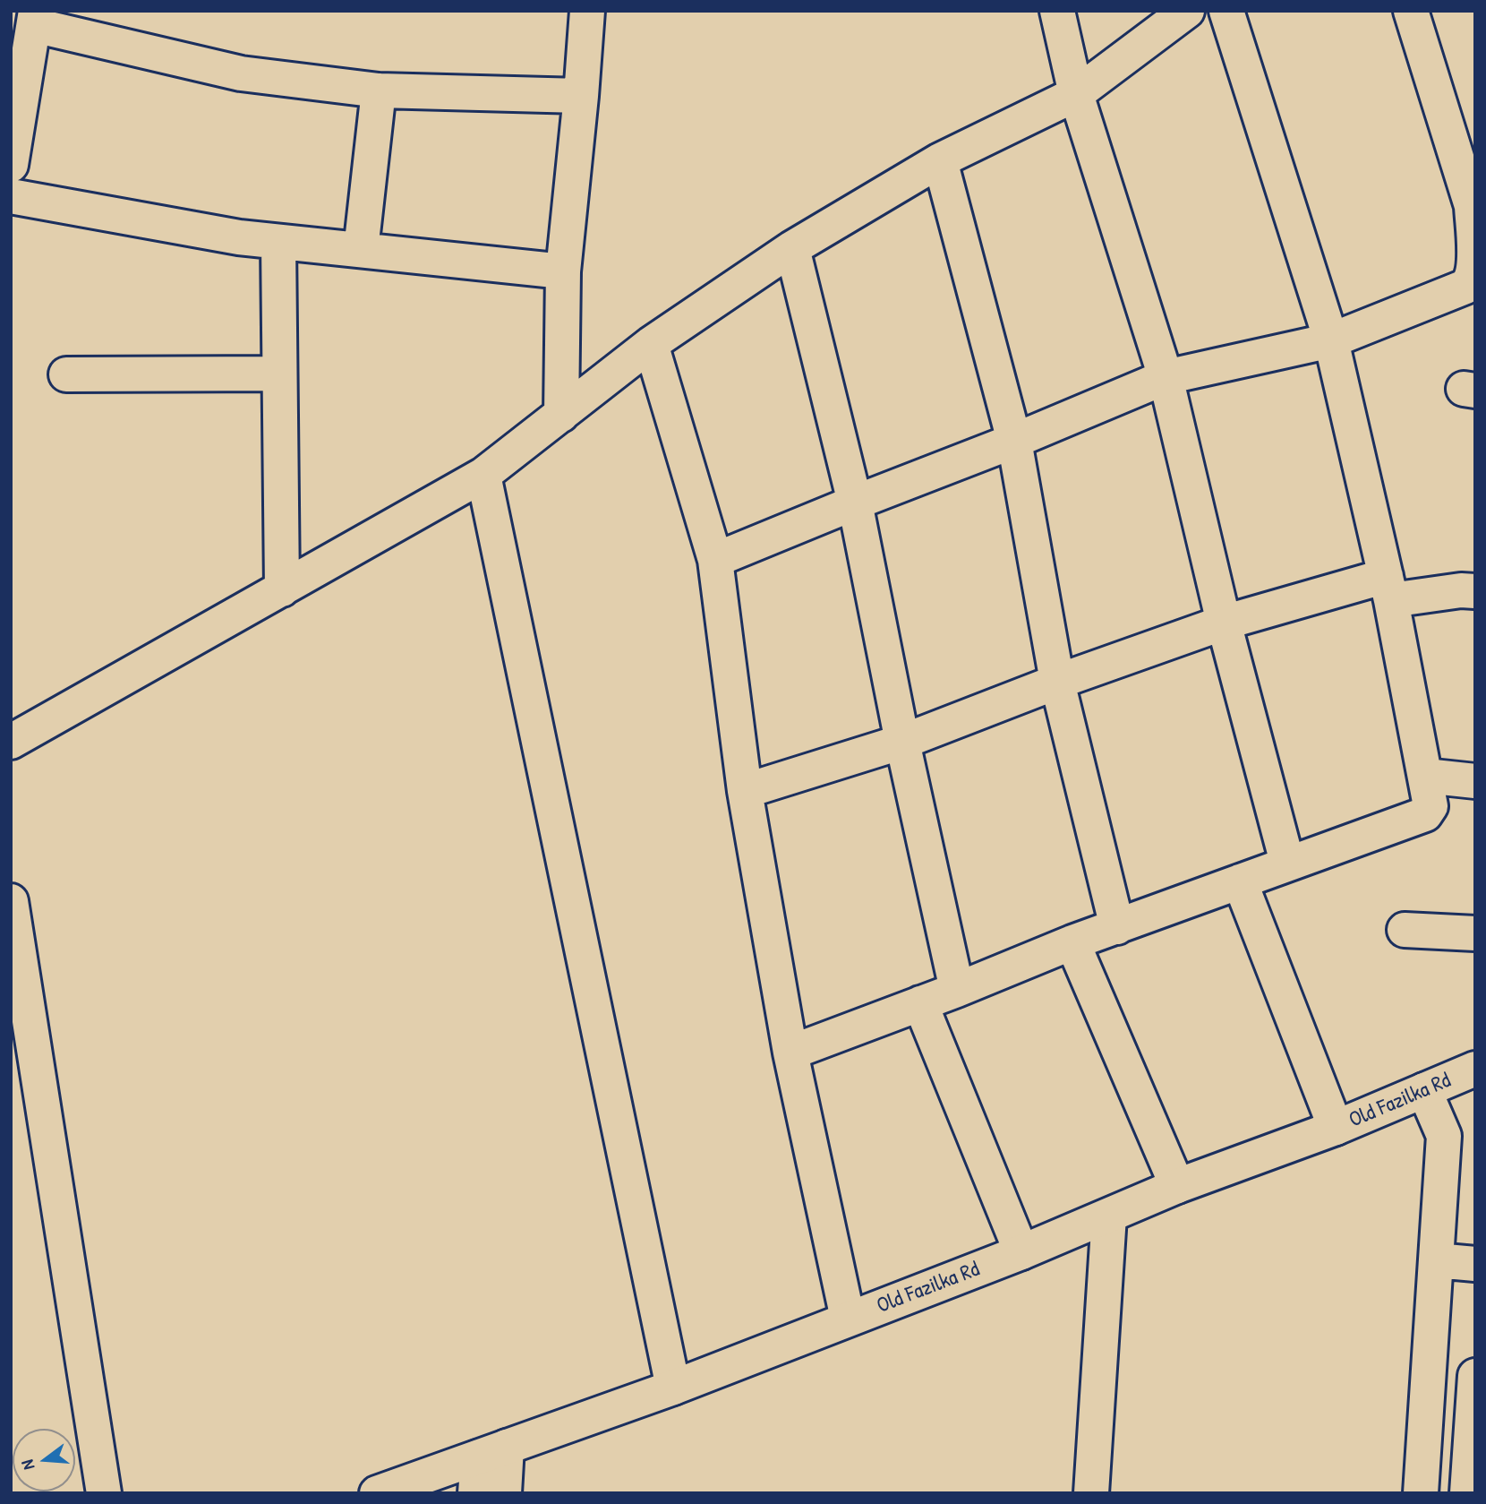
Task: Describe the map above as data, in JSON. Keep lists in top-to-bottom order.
{
  "streets": {
    "street": ["Old Fazilka Rd"]
  },
  "north": "left"
}
